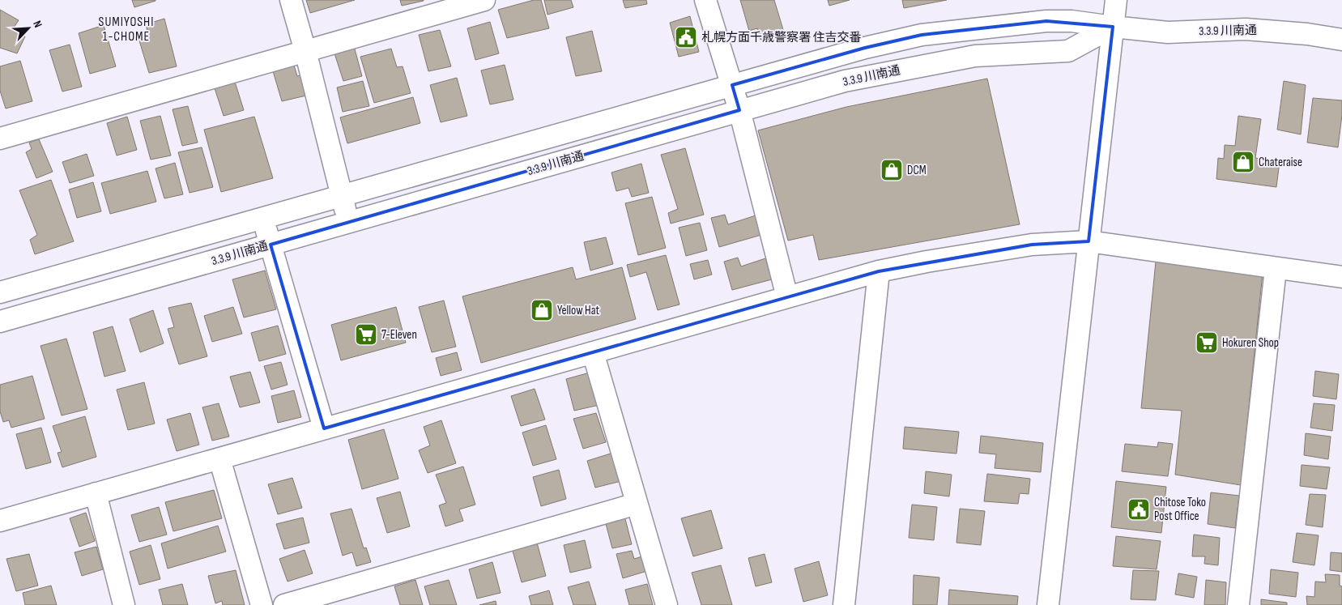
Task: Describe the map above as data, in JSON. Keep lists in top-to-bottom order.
{
  "streets": {
    "street": ["3.3.9 川南通"]
  },
  "districts": ["SUMIYOSHI 1-CHOME"],
  "places": {
    "public building": ["札幌方面千歳警察署 住吉交番", "Chitose Toko Post Office"],
    "shop": ["Chateraise", "DCM", "Yellow Hat"],
    "supermarket": ["7-Eleven", "Hokuren Shop"]
  },
  "north": "top right"
}
